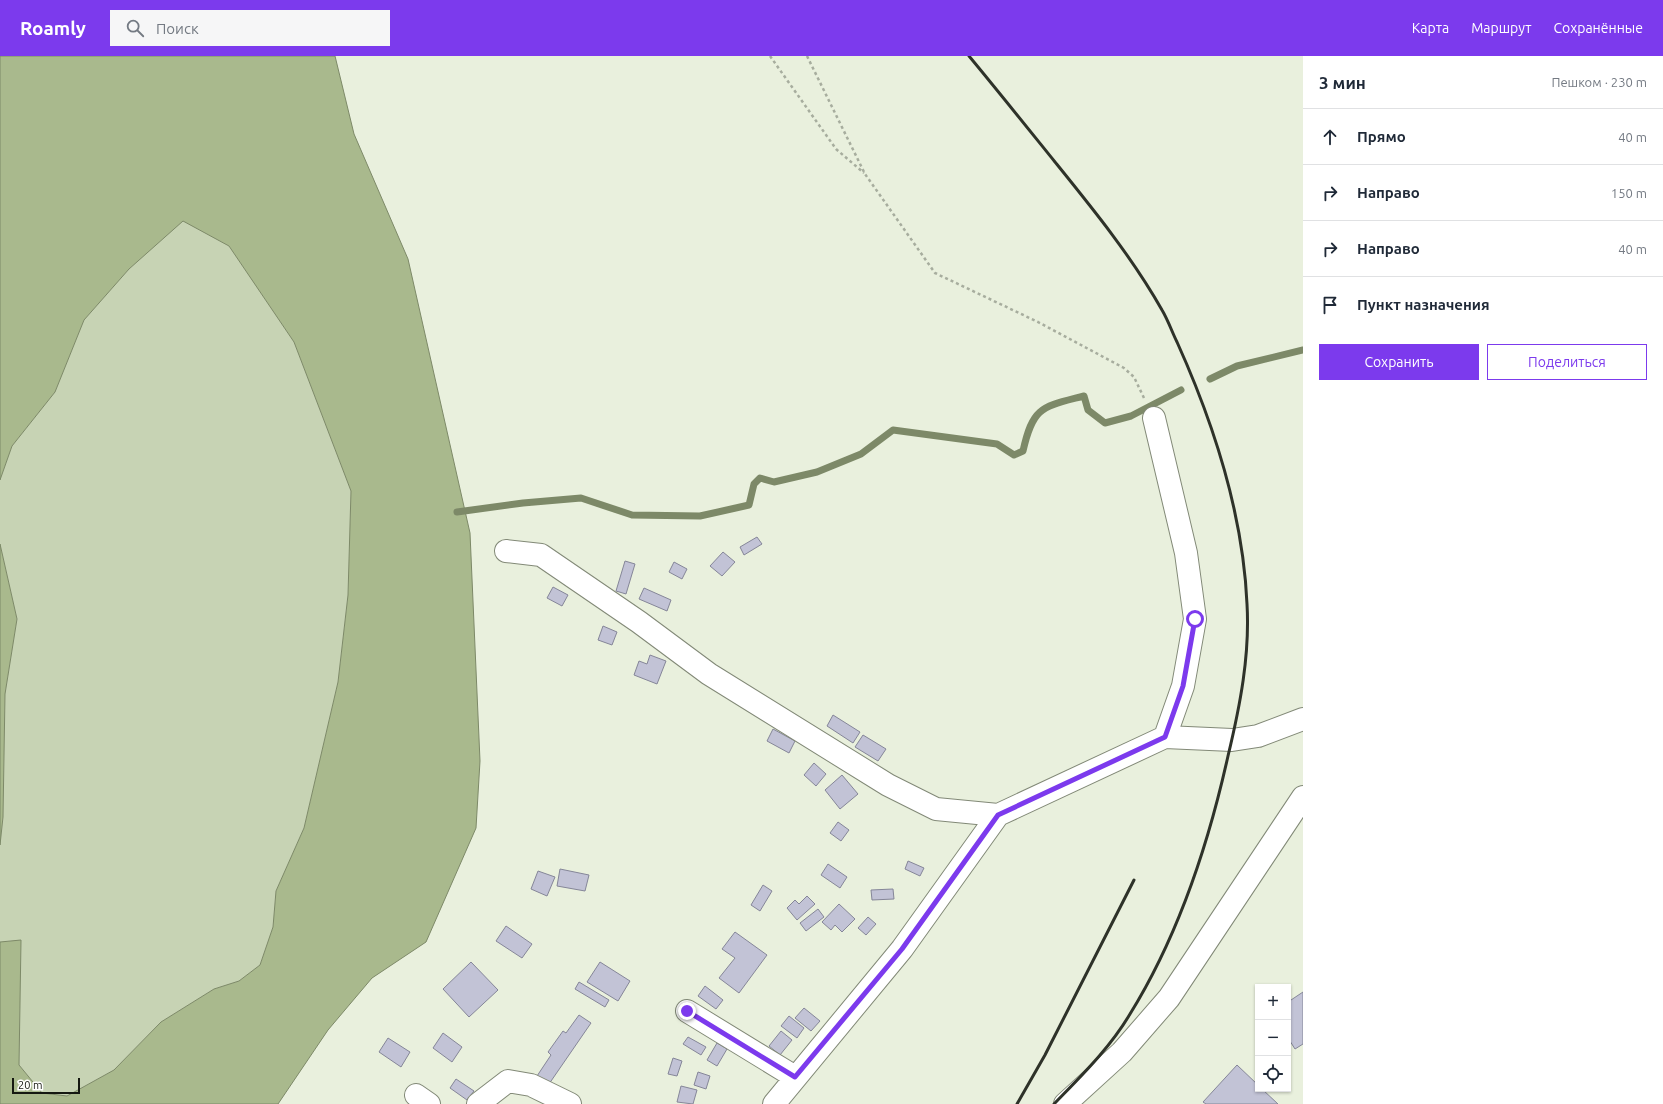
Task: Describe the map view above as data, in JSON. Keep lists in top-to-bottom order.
{
  "scale_bar": "20 m",
  "page": {
    "header": "Roamly",
    "search": "Поиск",
    "nav": ["Карта", "Маршрут", "Сохранённые"],
    "heading": ["3 мин", "Пешком · 230 m"],
    "list": [
      ["Прямо", "40 m"],
      ["Направо", "150 m"],
      ["Направо", "40 m"],
      "Пункт назначения"
    ],
    "buttons": ["Сохранить", "Поделиться"],
    "map_buttons": ["+", "−"],
    "scale": "20 m"
  }
}
